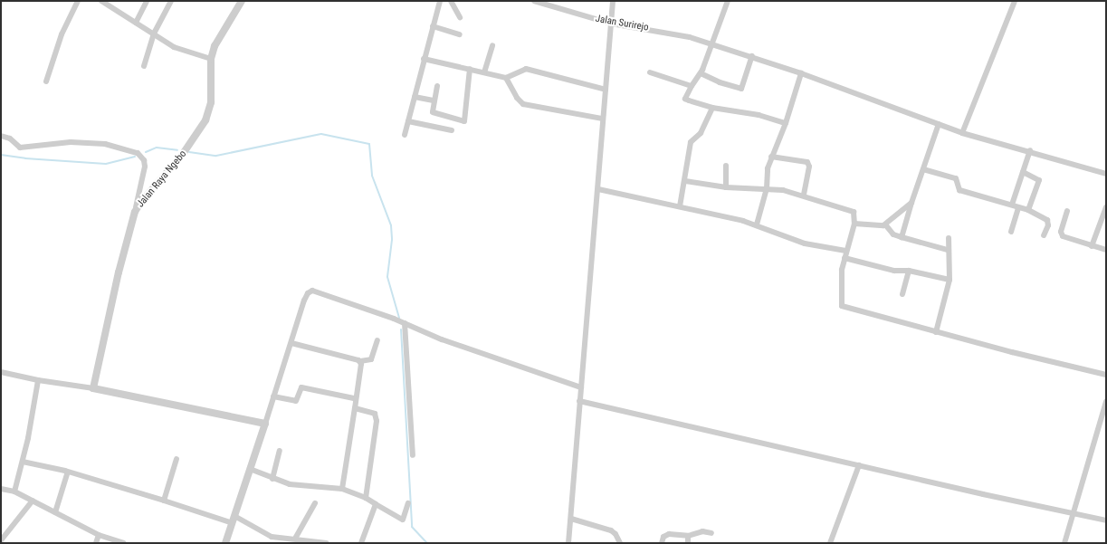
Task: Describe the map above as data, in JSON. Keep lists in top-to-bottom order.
{
  "streets": {
    "street": ["Jalan Surirejo", "Jalan Raya Ngebo"]
  }
}
